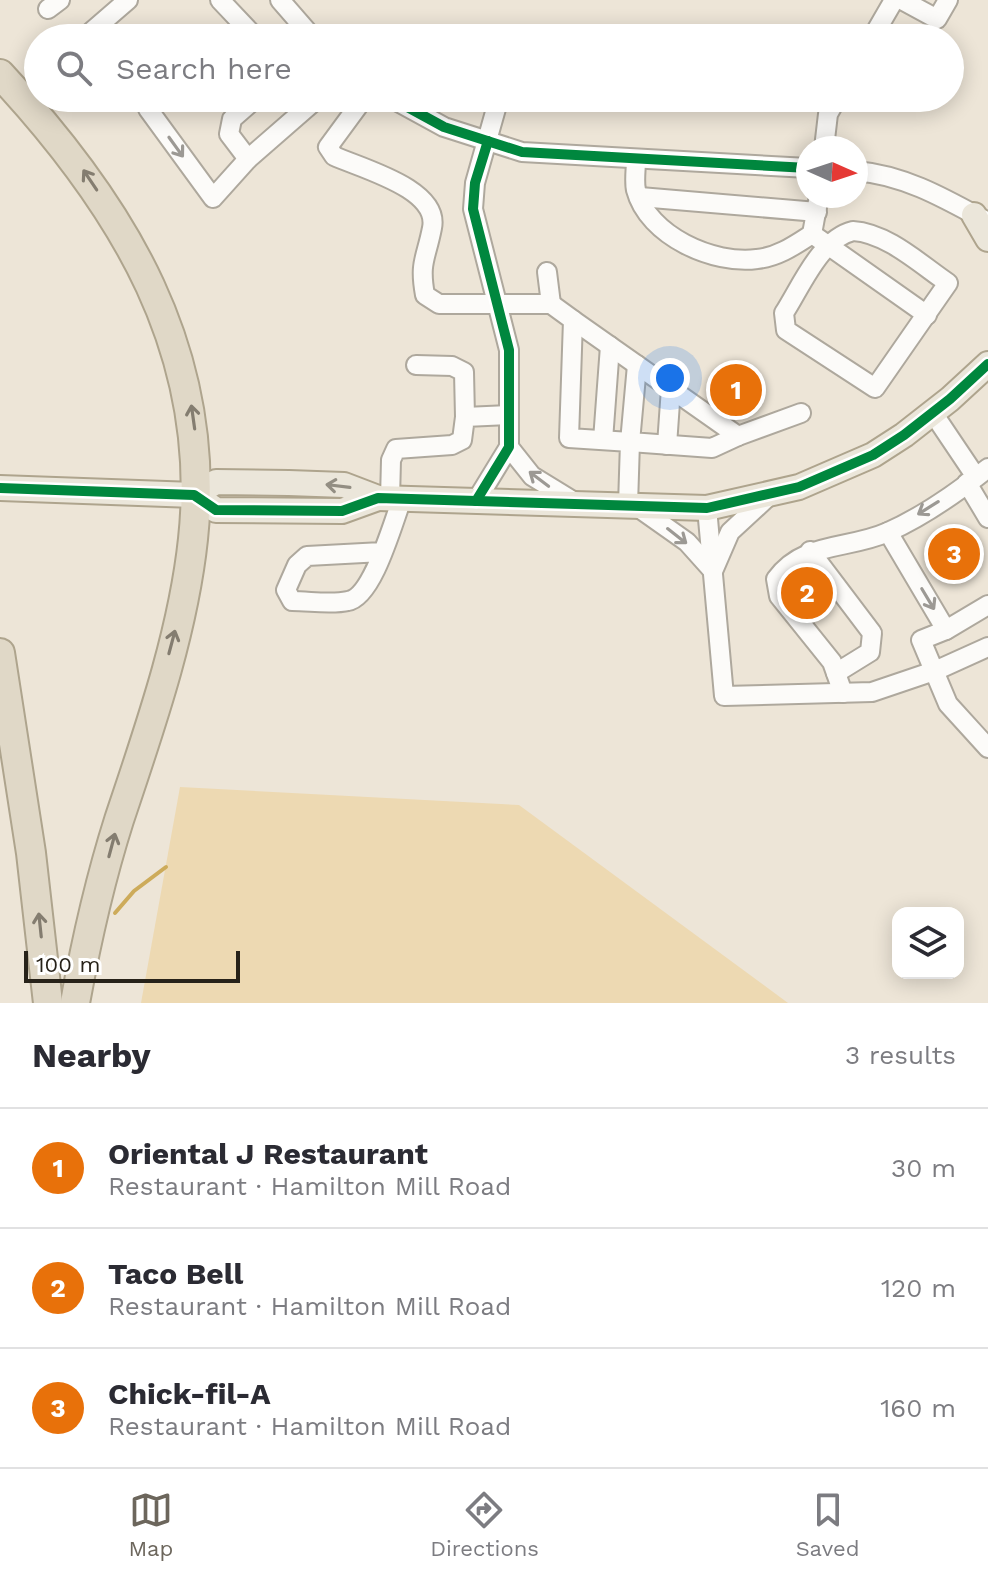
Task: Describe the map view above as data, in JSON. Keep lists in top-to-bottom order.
{
  "scale_bar": "100 m",
  "north": "right",
  "page": {
    "search": "Search here",
    "pins": ["1", "3", "2"],
    "scale": "100 m",
    "heading": ["Nearby", "3 results"],
    "list": [
      {
        "mark": "1",
        "name": "Oriental J Restaurant",
        "note": "Restaurant · Hamilton Mill Road",
        "value": "30 m"
      },
      {
        "mark": "2",
        "name": "Taco Bell",
        "note": "Restaurant · Hamilton Mill Road",
        "value": "120 m"
      },
      {
        "mark": "3",
        "name": "Chick-fil-A",
        "note": "Restaurant · Hamilton Mill Road",
        "value": "160 m"
      }
    ],
    "nav": ["Map", "Directions", "Saved"]
  }
}
